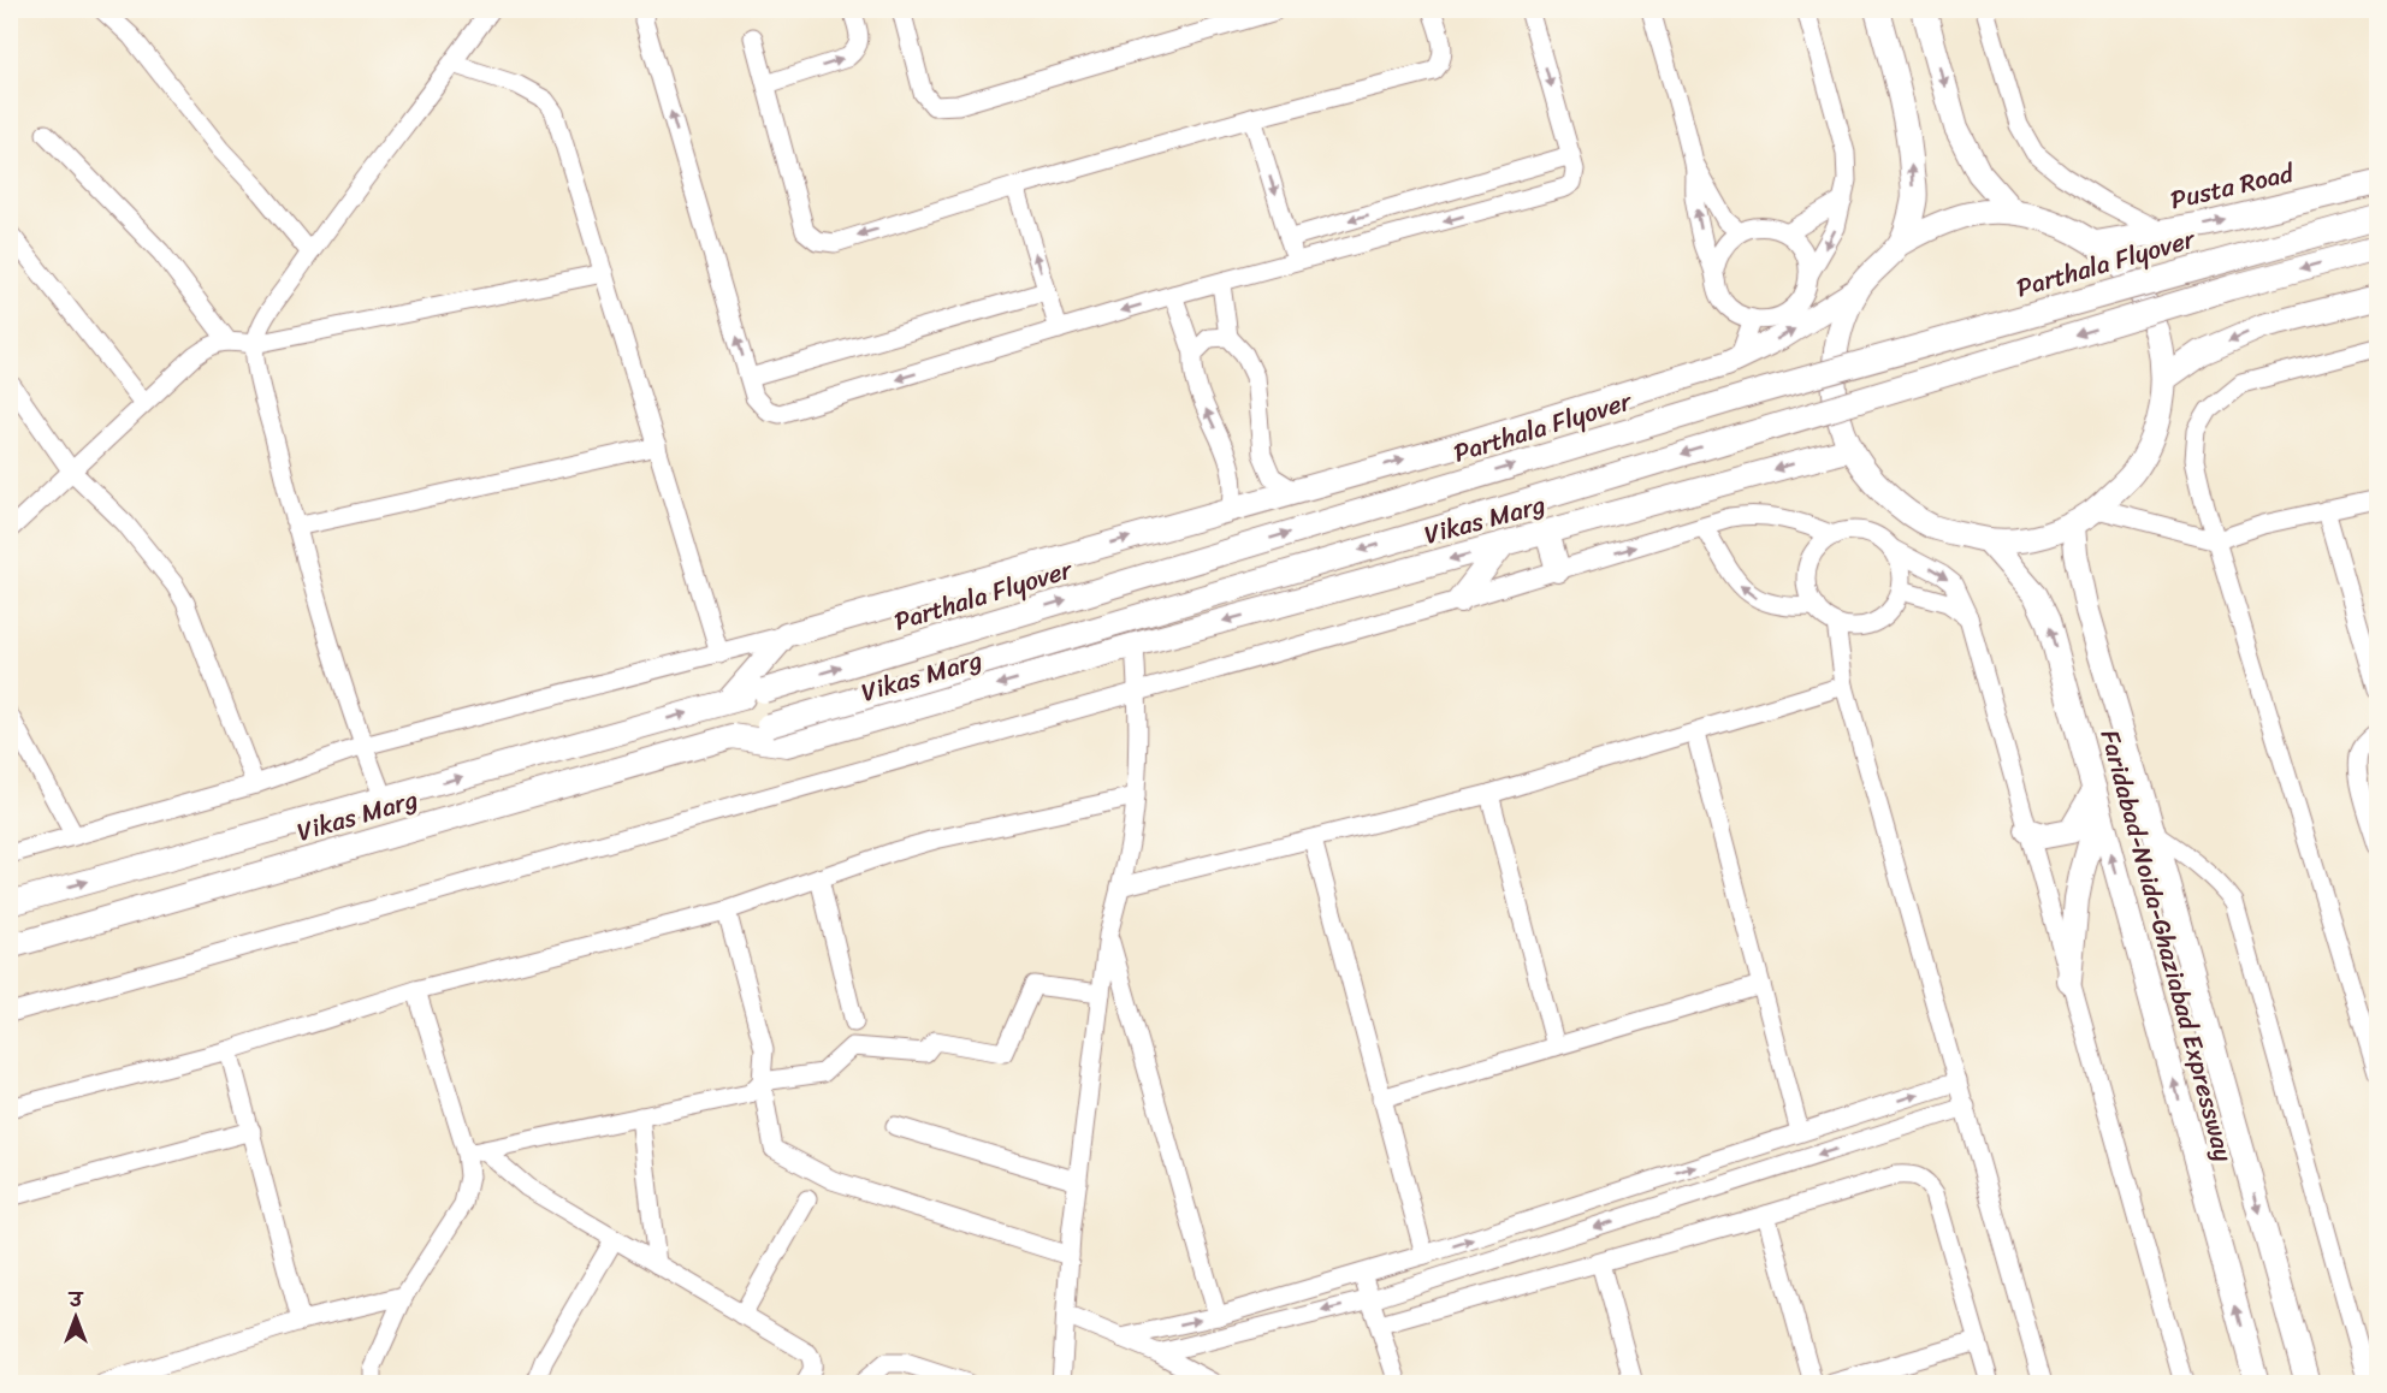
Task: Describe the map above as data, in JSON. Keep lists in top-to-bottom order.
{
  "streets": {
    "main road": [
      "Pusta Road",
      "Parthala Flyover",
      "Vikas Marg",
      "Faridabad-Noida-Ghaziabad Expressway"
    ]
  },
  "crossings": [
    ["Parthala Flyover", "Vikas Marg"]
  ],
  "north": "top"
}
